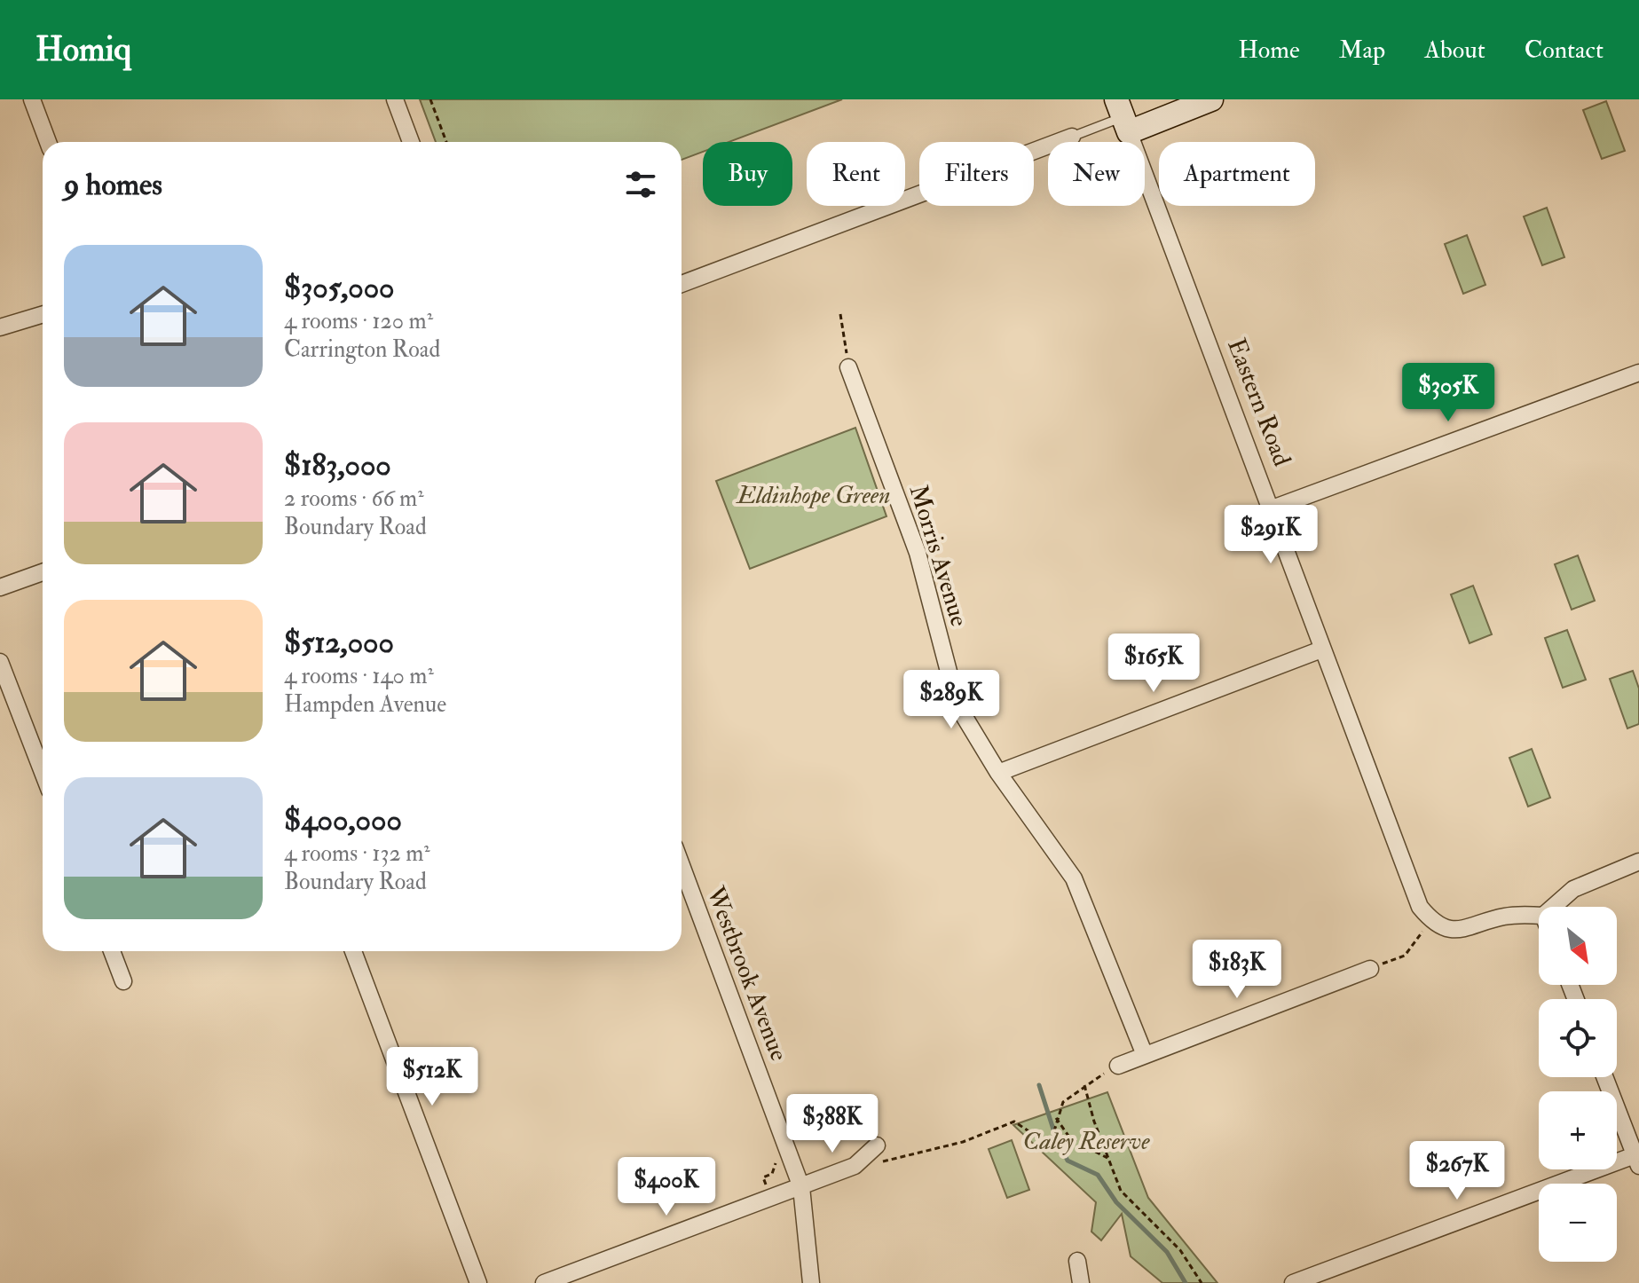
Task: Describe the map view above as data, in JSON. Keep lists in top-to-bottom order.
{
  "streets": {
    "street": ["Eastern Road", "Morris Avenue", "Westbrook Avenue"]
  },
  "parks": ["Eldinhope Green", "Caley Reserve"],
  "north": "bottom right",
  "page": {
    "header": "Homiq",
    "nav": [
      "Home",
      "Map",
      "About",
      "Contact"
    ],
    "chip": [
      "Buy",
      "Rent",
      "Filters",
      "New",
      "Apartment"
    ],
    "heading": "9 homes",
    "list": [
      {
        "name": "$305,000",
        "note": "4 rooms · 120 m² · Carrington Road"
      },
      {
        "name": "$183,000",
        "note": "2 rooms · 66 m² · Boundary Road"
      },
      {
        "name": "$512,000",
        "note": "4 rooms · 140 m² · Hampden Avenue"
      },
      {
        "name": "$400,000",
        "note": "4 rooms · 132 m² · Boundary Road"
      }
    ],
    "price": [
      "$305K",
      "$291K",
      "$165K",
      "$289K",
      "$183K",
      "$512K",
      "$388K",
      "$267K",
      "$400K"
    ],
    "map_buttons": ["+", "−"]
  }
}
